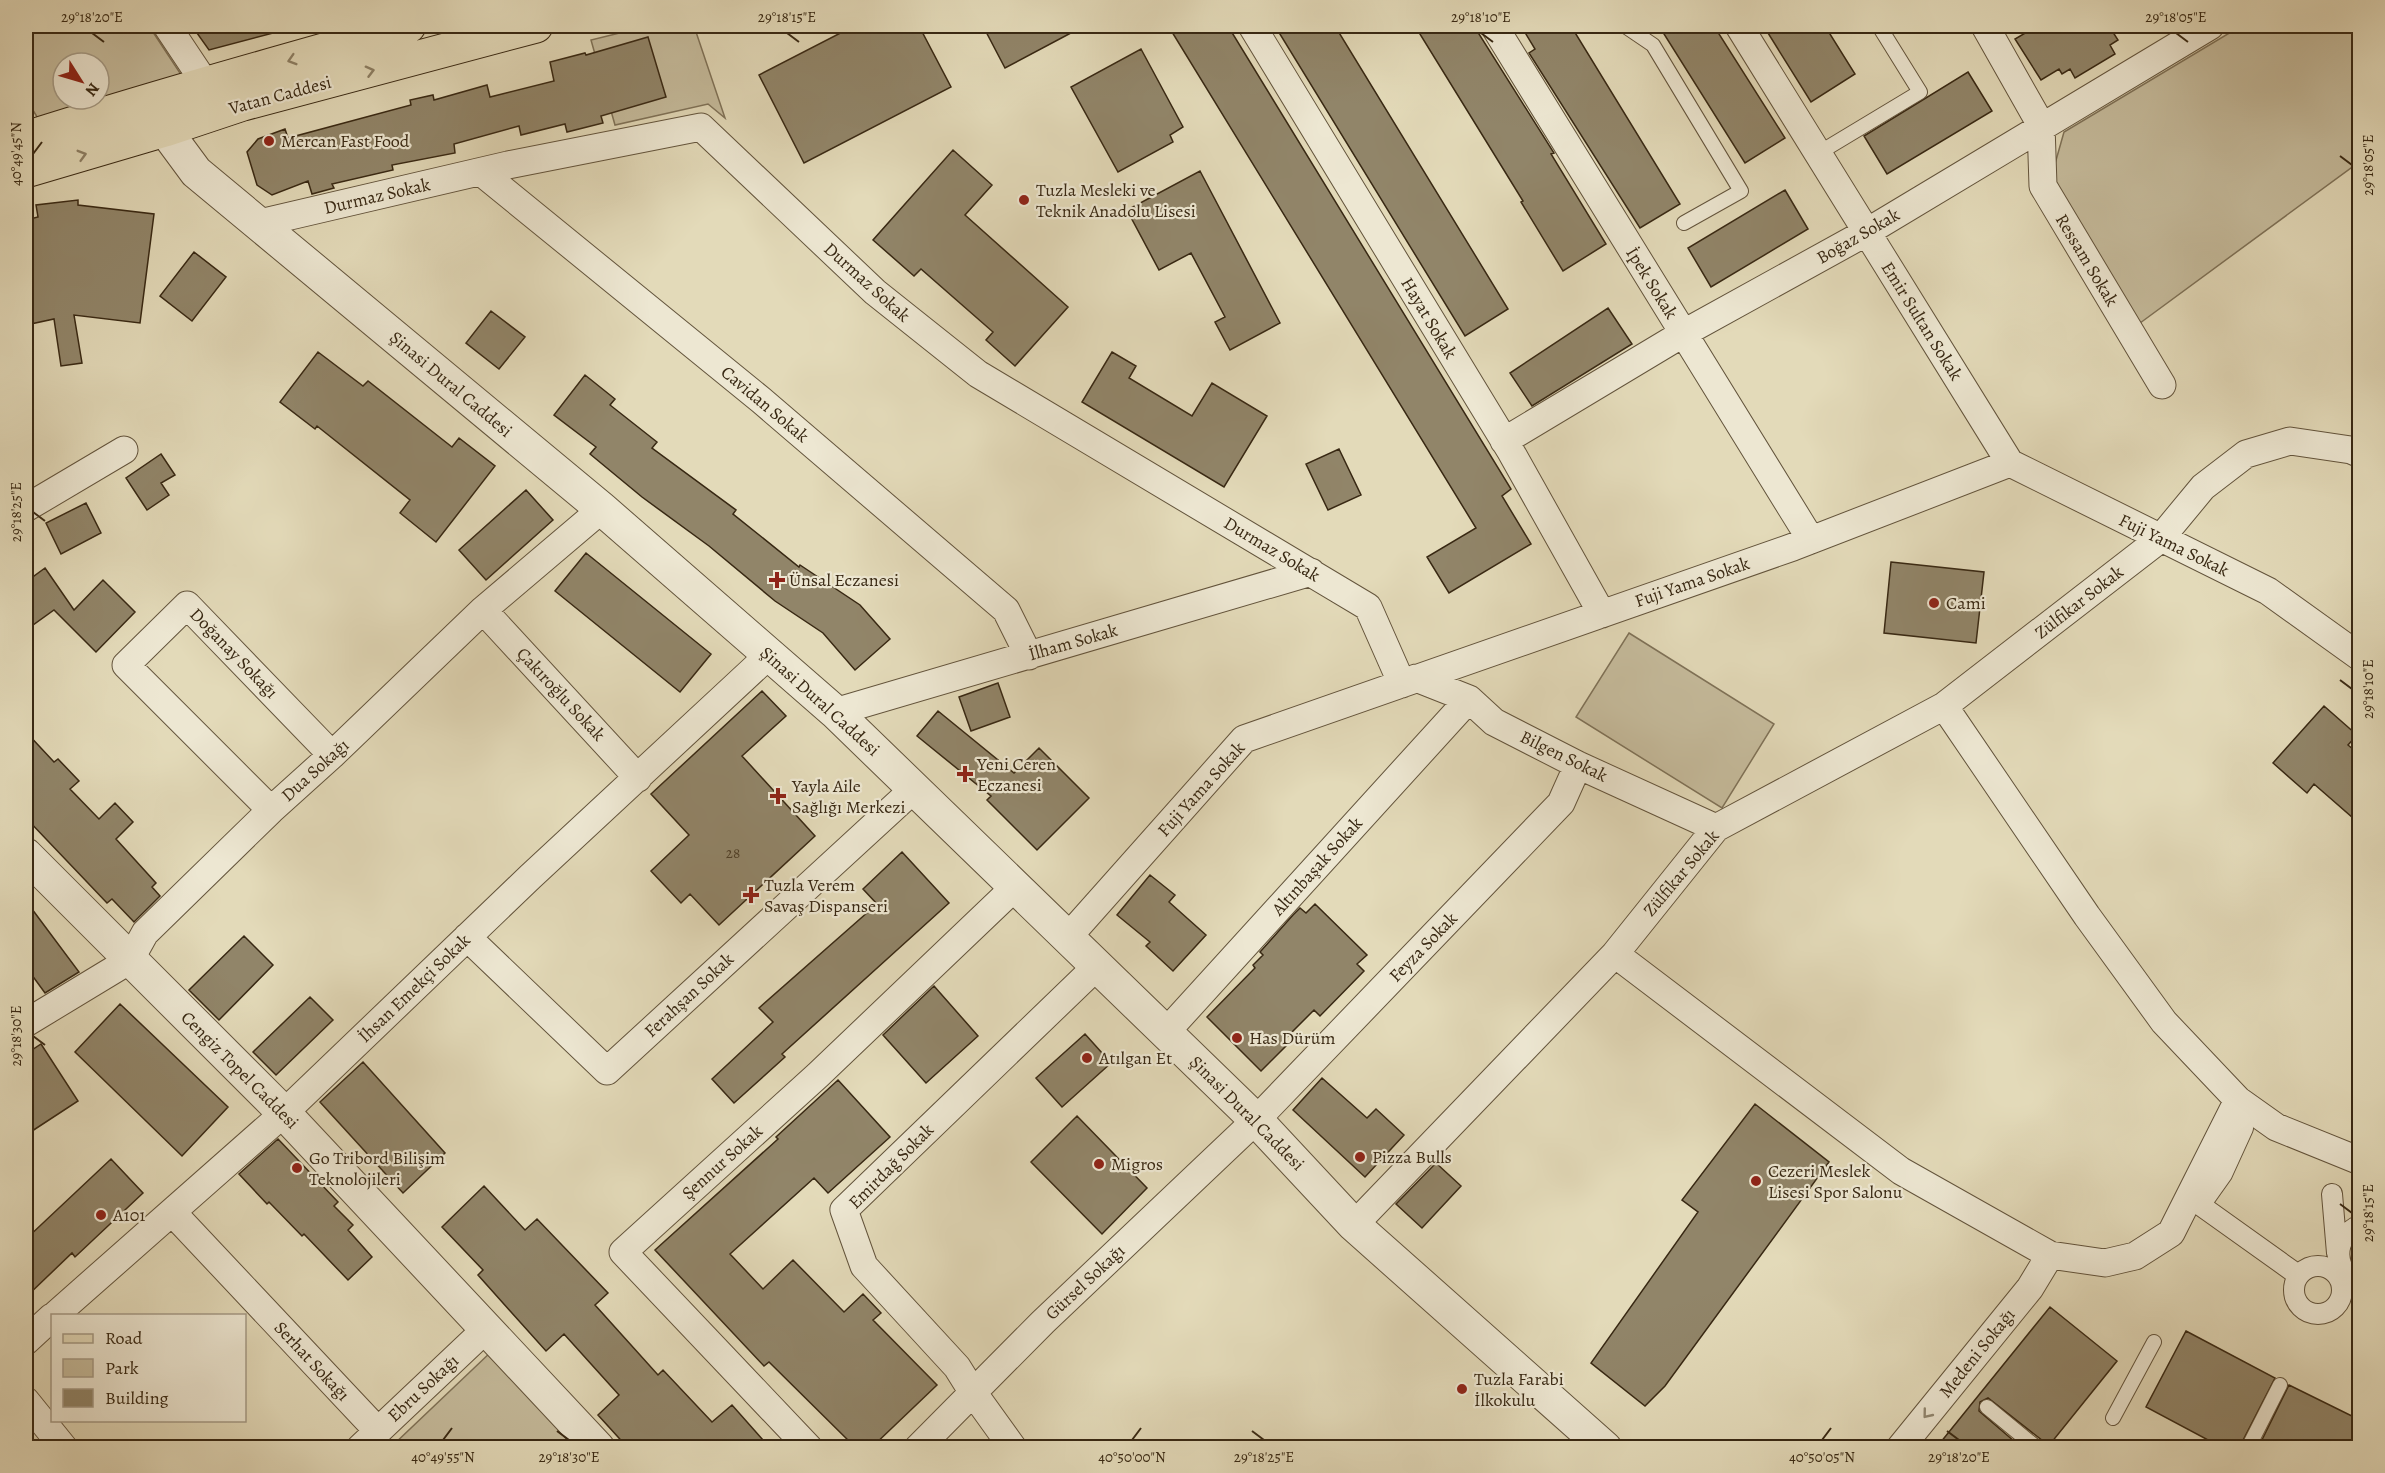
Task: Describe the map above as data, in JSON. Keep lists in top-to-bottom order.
{
  "streets": {
    "main road": ["Vatan Caddesi"],
    "street": [
      "Durmaz Sokak",
      "Boğaz Sokak",
      "Ressam Sokak",
      "İpek Sokak",
      "Hayat Sokak",
      "Emir Sultan Sokak",
      "Şinasi Dural Caddesi",
      "Cavidan Sokak",
      "Fuji Yama Sokak",
      "Zülfikar Sokak",
      "İlham Sokak",
      "Doğanay Sokağı",
      "Çakıroğlu Sokak",
      "Bilgen Sokak",
      "Dua Sokağı",
      "Altınbaşak Sokak",
      "Feyza Sokak",
      "İhsan Emekçi Sokak",
      "Ferahşan Sokak",
      "Cengiz Topel Caddesi",
      "Şennur Sokak",
      "Emirdağ Sokak",
      "Gürsel Sokağı",
      "Medeni Sokağı",
      "Serhat Sokağı",
      "Ebru Sokağı"
    ]
  },
  "crossings": [
    ["Vatan Caddesi", "Şinasi Dural Caddesi"],
    ["Durmaz Sokak", "Şinasi Dural Caddesi"],
    ["Durmaz Sokak", "Cavidan Sokak"],
    ["Durmaz Sokak", "Fuji Yama Sokak"],
    ["Durmaz Sokak", "İlham Sokak"],
    ["Durmaz Sokak", "Bilgen Sokak"],
    ["Boğaz Sokak", "Ressam Sokak"],
    ["Boğaz Sokak", "İpek Sokak"],
    ["Boğaz Sokak", "Hayat Sokak"],
    ["Boğaz Sokak", "Emir Sultan Sokak"],
    ["İpek Sokak", "Fuji Yama Sokak"],
    ["Hayat Sokak", "Fuji Yama Sokak"],
    ["Emir Sultan Sokak", "Fuji Yama Sokak"],
    ["Şinasi Dural Caddesi", "Fuji Yama Sokak"],
    ["Şinasi Dural Caddesi", "Zülfikar Sokak"],
    ["Şinasi Dural Caddesi", "İlham Sokak"],
    ["Şinasi Dural Caddesi", "Dua Sokağı"],
    ["Şinasi Dural Caddesi", "Altınbaşak Sokak"],
    ["Şinasi Dural Caddesi", "Feyza Sokak"],
    ["Şinasi Dural Caddesi", "İhsan Emekçi Sokak"],
    ["Şinasi Dural Caddesi", "Ferahşan Sokak"],
    ["Şinasi Dural Caddesi", "Şennur Sokak"],
    ["Şinasi Dural Caddesi", "Emirdağ Sokak"],
    ["Şinasi Dural Caddesi", "Gürsel Sokağı"],
    ["Cavidan Sokak", "İlham Sokak"],
    ["Fuji Yama Sokak", "Zülfikar Sokak"],
    ["Fuji Yama Sokak", "Bilgen Sokak"],
    ["Zülfikar Sokak", "Bilgen Sokak"],
    ["Doğanay Sokağı", "Dua Sokağı"],
    ["Çakıroğlu Sokak", "Dua Sokağı"],
    ["Çakıroğlu Sokak", "İhsan Emekçi Sokak"],
    ["Bilgen Sokak", "Altınbaşak Sokak"],
    ["Bilgen Sokak", "Feyza Sokak"],
    ["Dua Sokağı", "Cengiz Topel Caddesi"],
    ["Feyza Sokak", "Gürsel Sokağı"],
    ["İhsan Emekçi Sokak", "Ferahşan Sokak"],
    ["İhsan Emekçi Sokak", "Cengiz Topel Caddesi"],
    ["İhsan Emekçi Sokak", "Serhat Sokağı"],
    ["Cengiz Topel Caddesi", "Ebru Sokağı"],
    ["Emirdağ Sokak", "Gürsel Sokağı"],
    ["Serhat Sokağı", "Ebru Sokağı"]
  ],
  "one_way": ["Medeni Sokağı"],
  "places": {
    "other": [
      "Mercan Fast Food",
      "Tuzla Mesleki ve Teknik Anadolu Lisesi",
      "Cami",
      "Has Dürüm",
      "Atılgan Et",
      "Pizza Bulls",
      "Migros",
      "Go Tri̇bord Bi̇li̇şi̇m Teknoloji̇leri",
      "Cezeri Meslek Lisesi Spor Salonu",
      "A101",
      "Tuzla Farabi İlkokulu"
    ],
    "health": [
      "Ünsal Eczanesi",
      "Yeni Ceren Eczanesi",
      "Yayla Aile Sağlığı Merkezi",
      "Tuzla Verem Savaş Dispanseri"
    ]
  },
  "house_numbers": ["28"],
  "legend": ["Road", "Park", "Building"],
  "north": "bottom right",
  "coordinates": [
    "29°18'20\"E",
    "29°18'15\"E",
    "29°18'10\"E",
    "29°18'05\"E",
    "40°49'45\"N",
    "29°18'25\"E",
    "29°18'30\"E",
    "40°49'55\"N",
    "40°50'00\"N",
    "40°50'05\"N"
  ]
}
